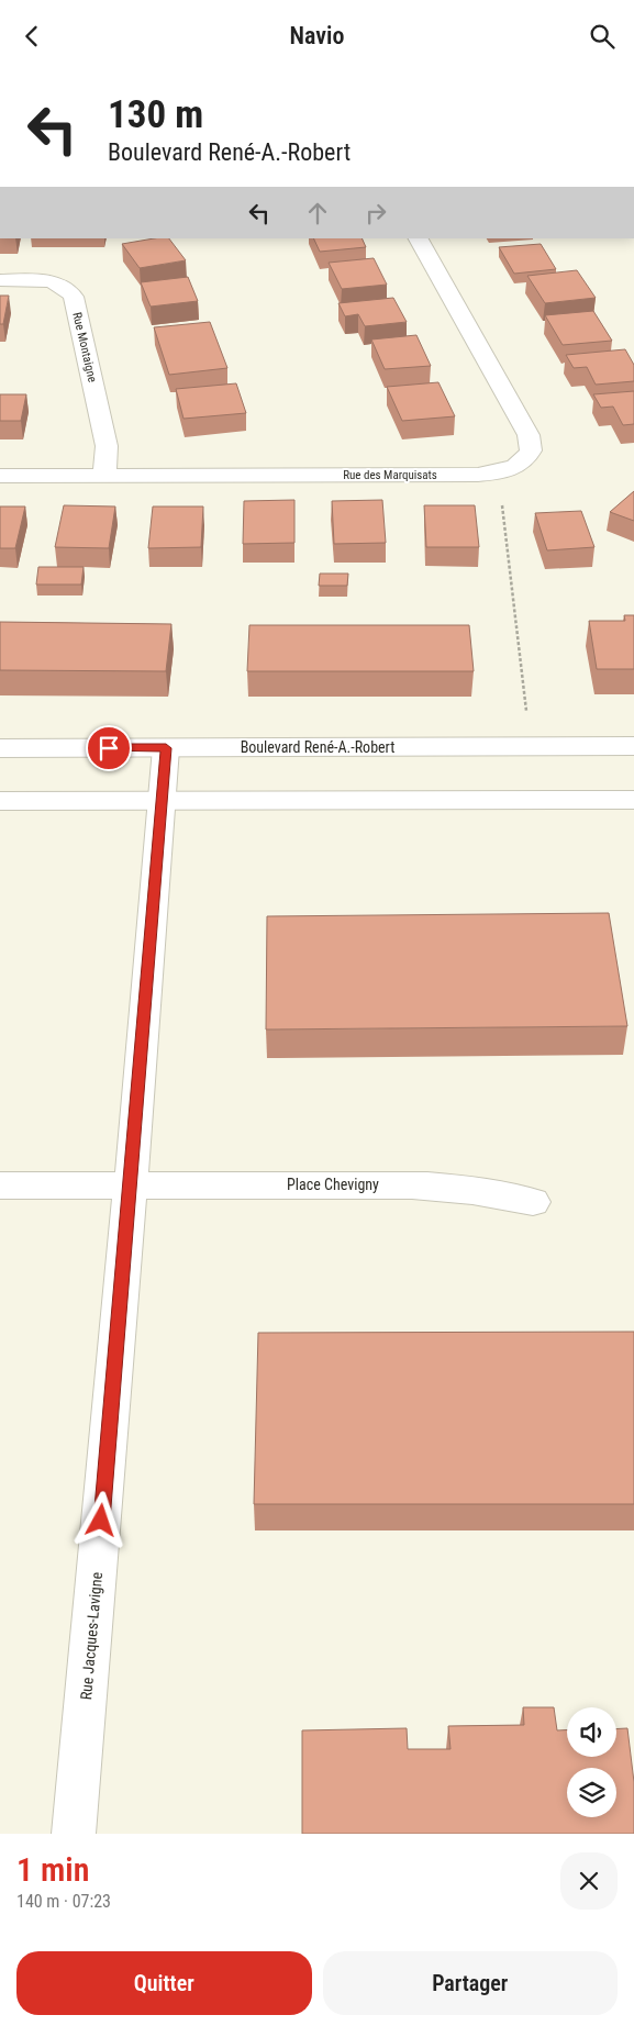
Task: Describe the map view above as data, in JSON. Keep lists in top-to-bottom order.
{
  "streets": {
    "street": [
      "Rue Montaigne",
      "Rue des Marquisats",
      "Boulevard René-A.-Robert",
      "Place Chevigny",
      "Rue Jacques-Lavigne"
    ]
  },
  "crossings": [
    ["Rue Montaigne", "Rue des Marquisats"],
    ["Boulevard René-A.-Robert", "Rue Jacques-Lavigne"],
    ["Place Chevigny", "Rue Jacques-Lavigne"]
  ],
  "page": {
    "header": "Navio",
    "turn": ["130 m", "Boulevard René-A.-Robert"],
    "heading": ["1 min", "140 m · 07:23"],
    "buttons": ["Quitter", "Partager"]
  }
}
